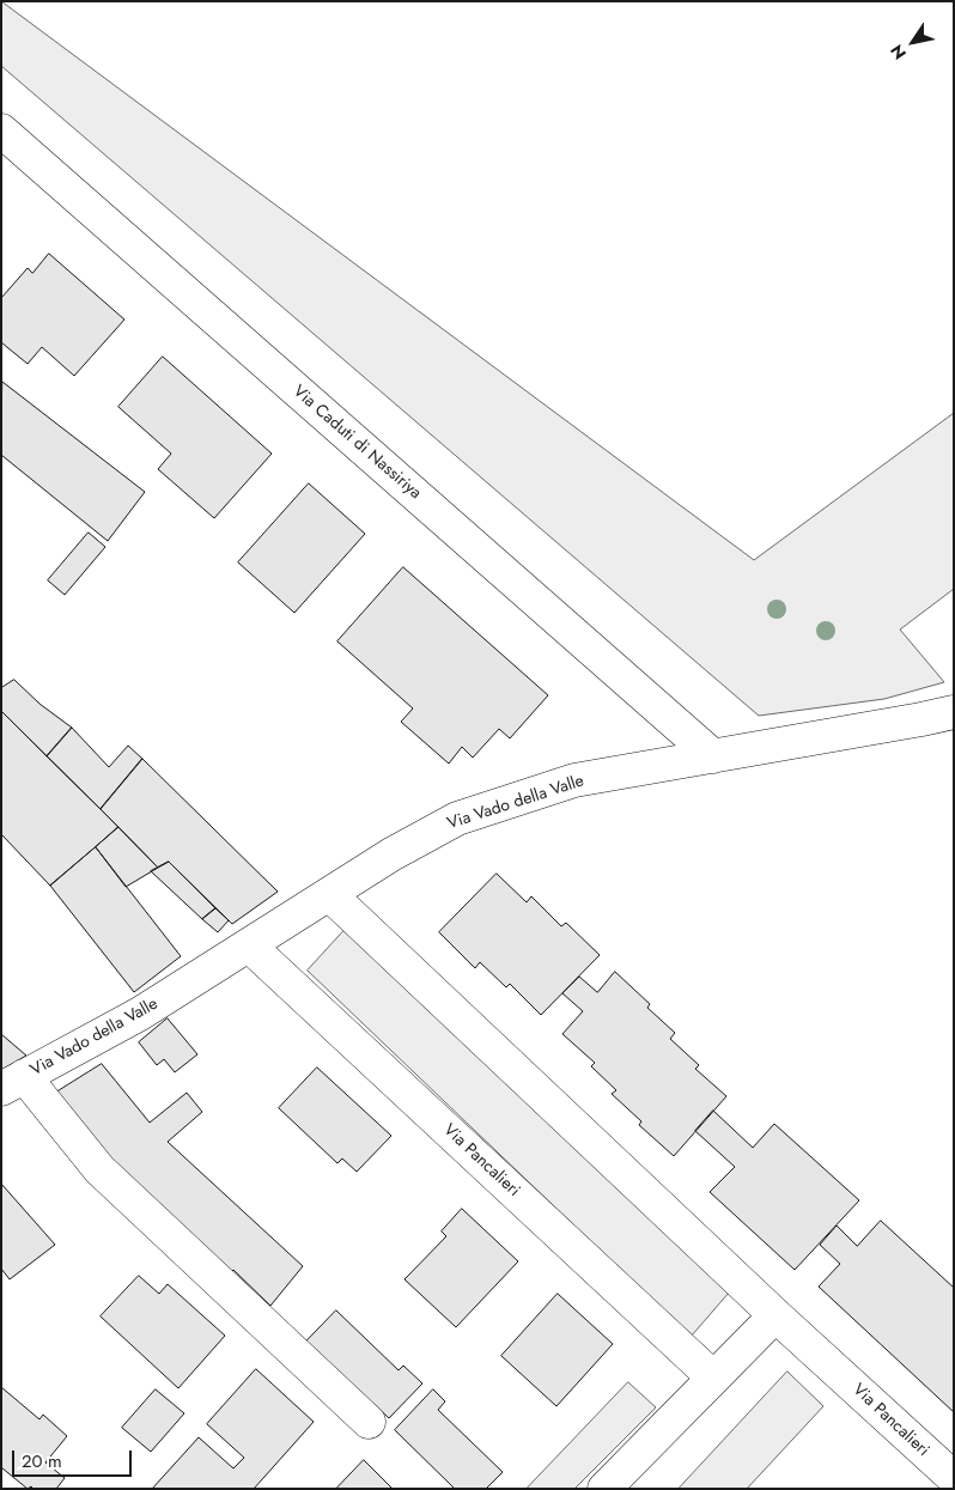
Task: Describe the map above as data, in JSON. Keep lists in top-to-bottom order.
{
  "streets": {
    "street": ["Via Caduti di Nassiriya", "Via Vado della Valle", "Via Pancalieri"]
  },
  "crossings": [
    ["Via Caduti di Nassiriya", "Via Vado della Valle"],
    ["Via Vado della Valle", "Via Pancalieri"]
  ],
  "scale_bar": "20 m",
  "north": "bottom left"
}
